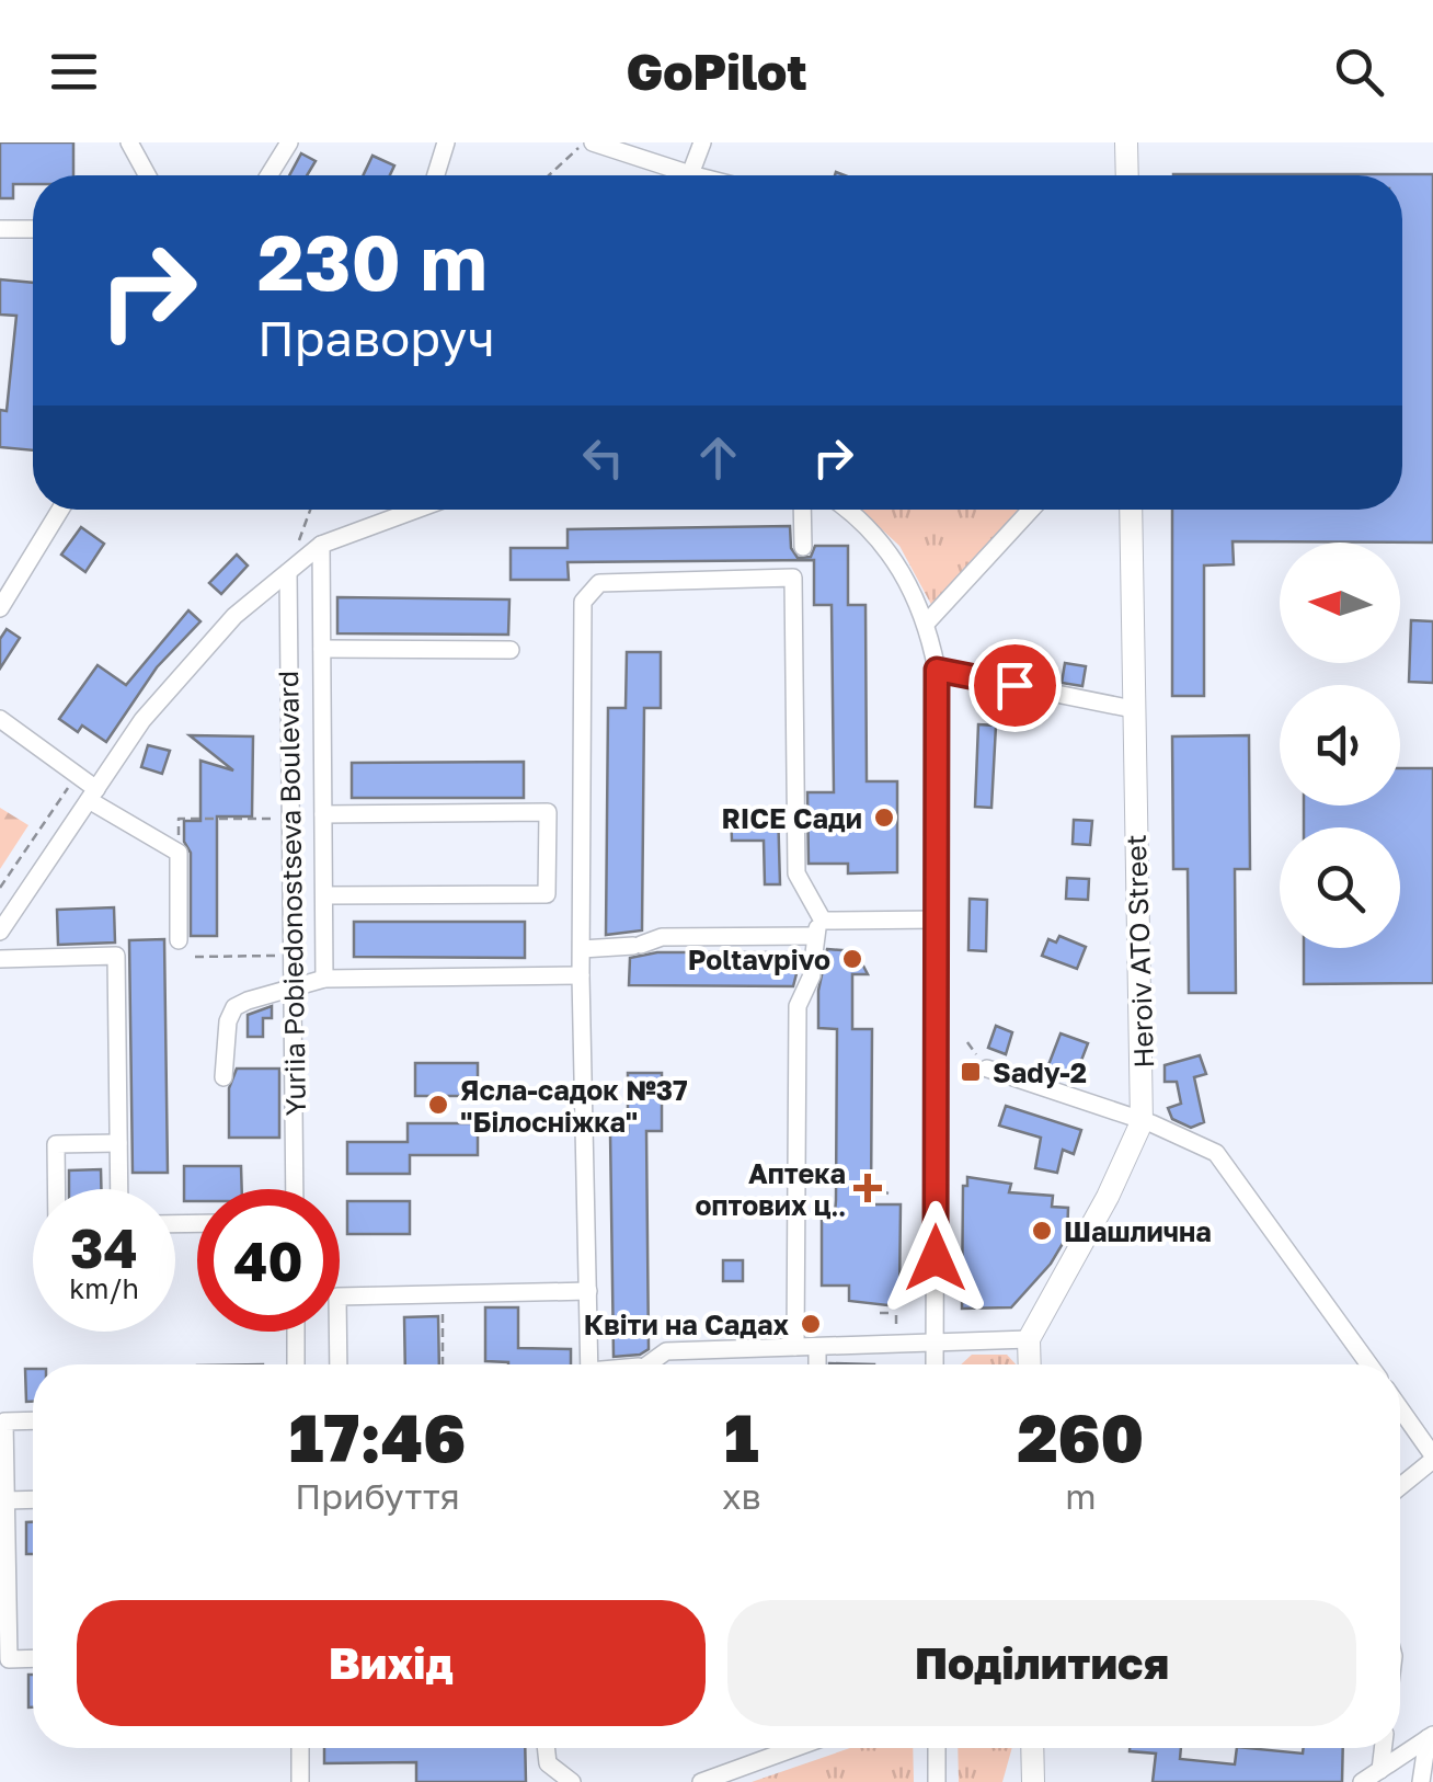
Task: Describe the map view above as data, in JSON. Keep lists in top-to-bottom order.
{
  "streets": {
    "main road": ["Heroiv ATO Street"],
    "street": ["Yuriia Pobiedonostseva Boulevard"]
  },
  "places": {
    "other": [
      "RICE Сади",
      "Poltavpivo",
      "Ясла-садок №37 \"Білосніжка\"",
      "Шашлична",
      "Квіти на Садах"
    ],
    "transit": ["Sady-2"],
    "health": ["Аптека оптових ц‥"]
  },
  "north": "left",
  "page": {
    "header": "GoPilot",
    "turn": ["230 m", "Праворуч"],
    "speed": "34 km/h",
    "limit": "40",
    "eta": [
      "17:46",
      "Прибуття",
      "1",
      "хв",
      "260",
      "m"
    ],
    "buttons": ["Вихід", "Поділитися"]
  }
}
